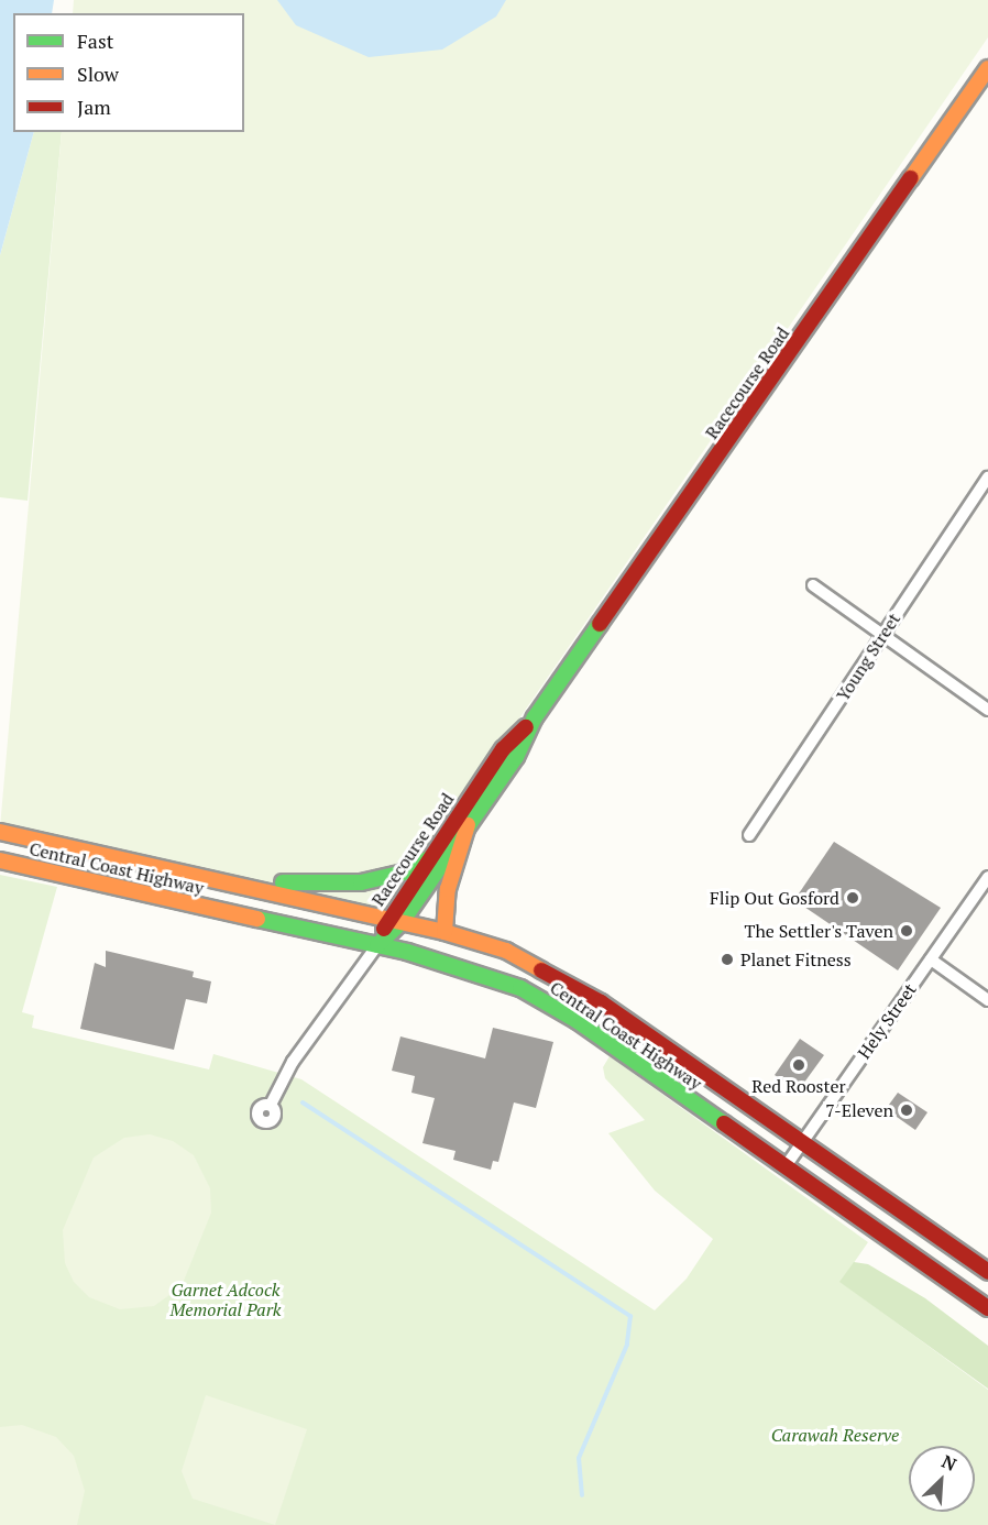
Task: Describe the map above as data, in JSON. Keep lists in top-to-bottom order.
{
  "streets": {
    "main road": ["Racecourse Road", "Central Coast Highway"],
    "street": ["Young Street", "Hely Street"]
  },
  "crossings": [
    ["Racecourse Road", "Central Coast Highway"],
    ["Central Coast Highway", "Hely Street"]
  ],
  "parks": ["Garnet Adcock Memorial Park", "Carawah Reserve"],
  "places": [
    "Flip Out Gosford",
    "The Settler's Taven",
    "Planet Fitness",
    "Red Rooster",
    "7-Eleven"
  ],
  "legend": ["Fast", "Slow", "Jam"],
  "north": "top right"
}
